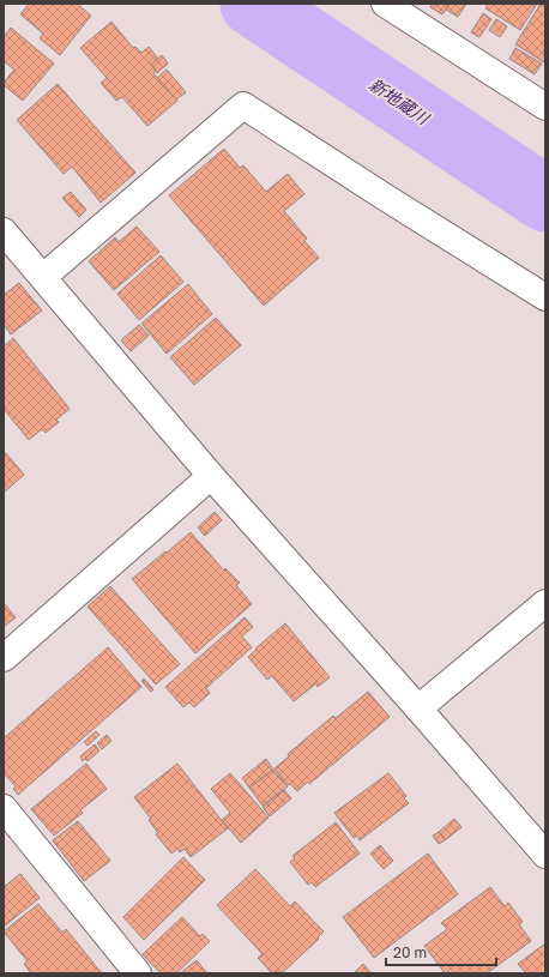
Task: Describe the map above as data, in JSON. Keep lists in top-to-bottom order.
{
  "water": ["新地蔵川"],
  "scale_bar": "20 m"
}
